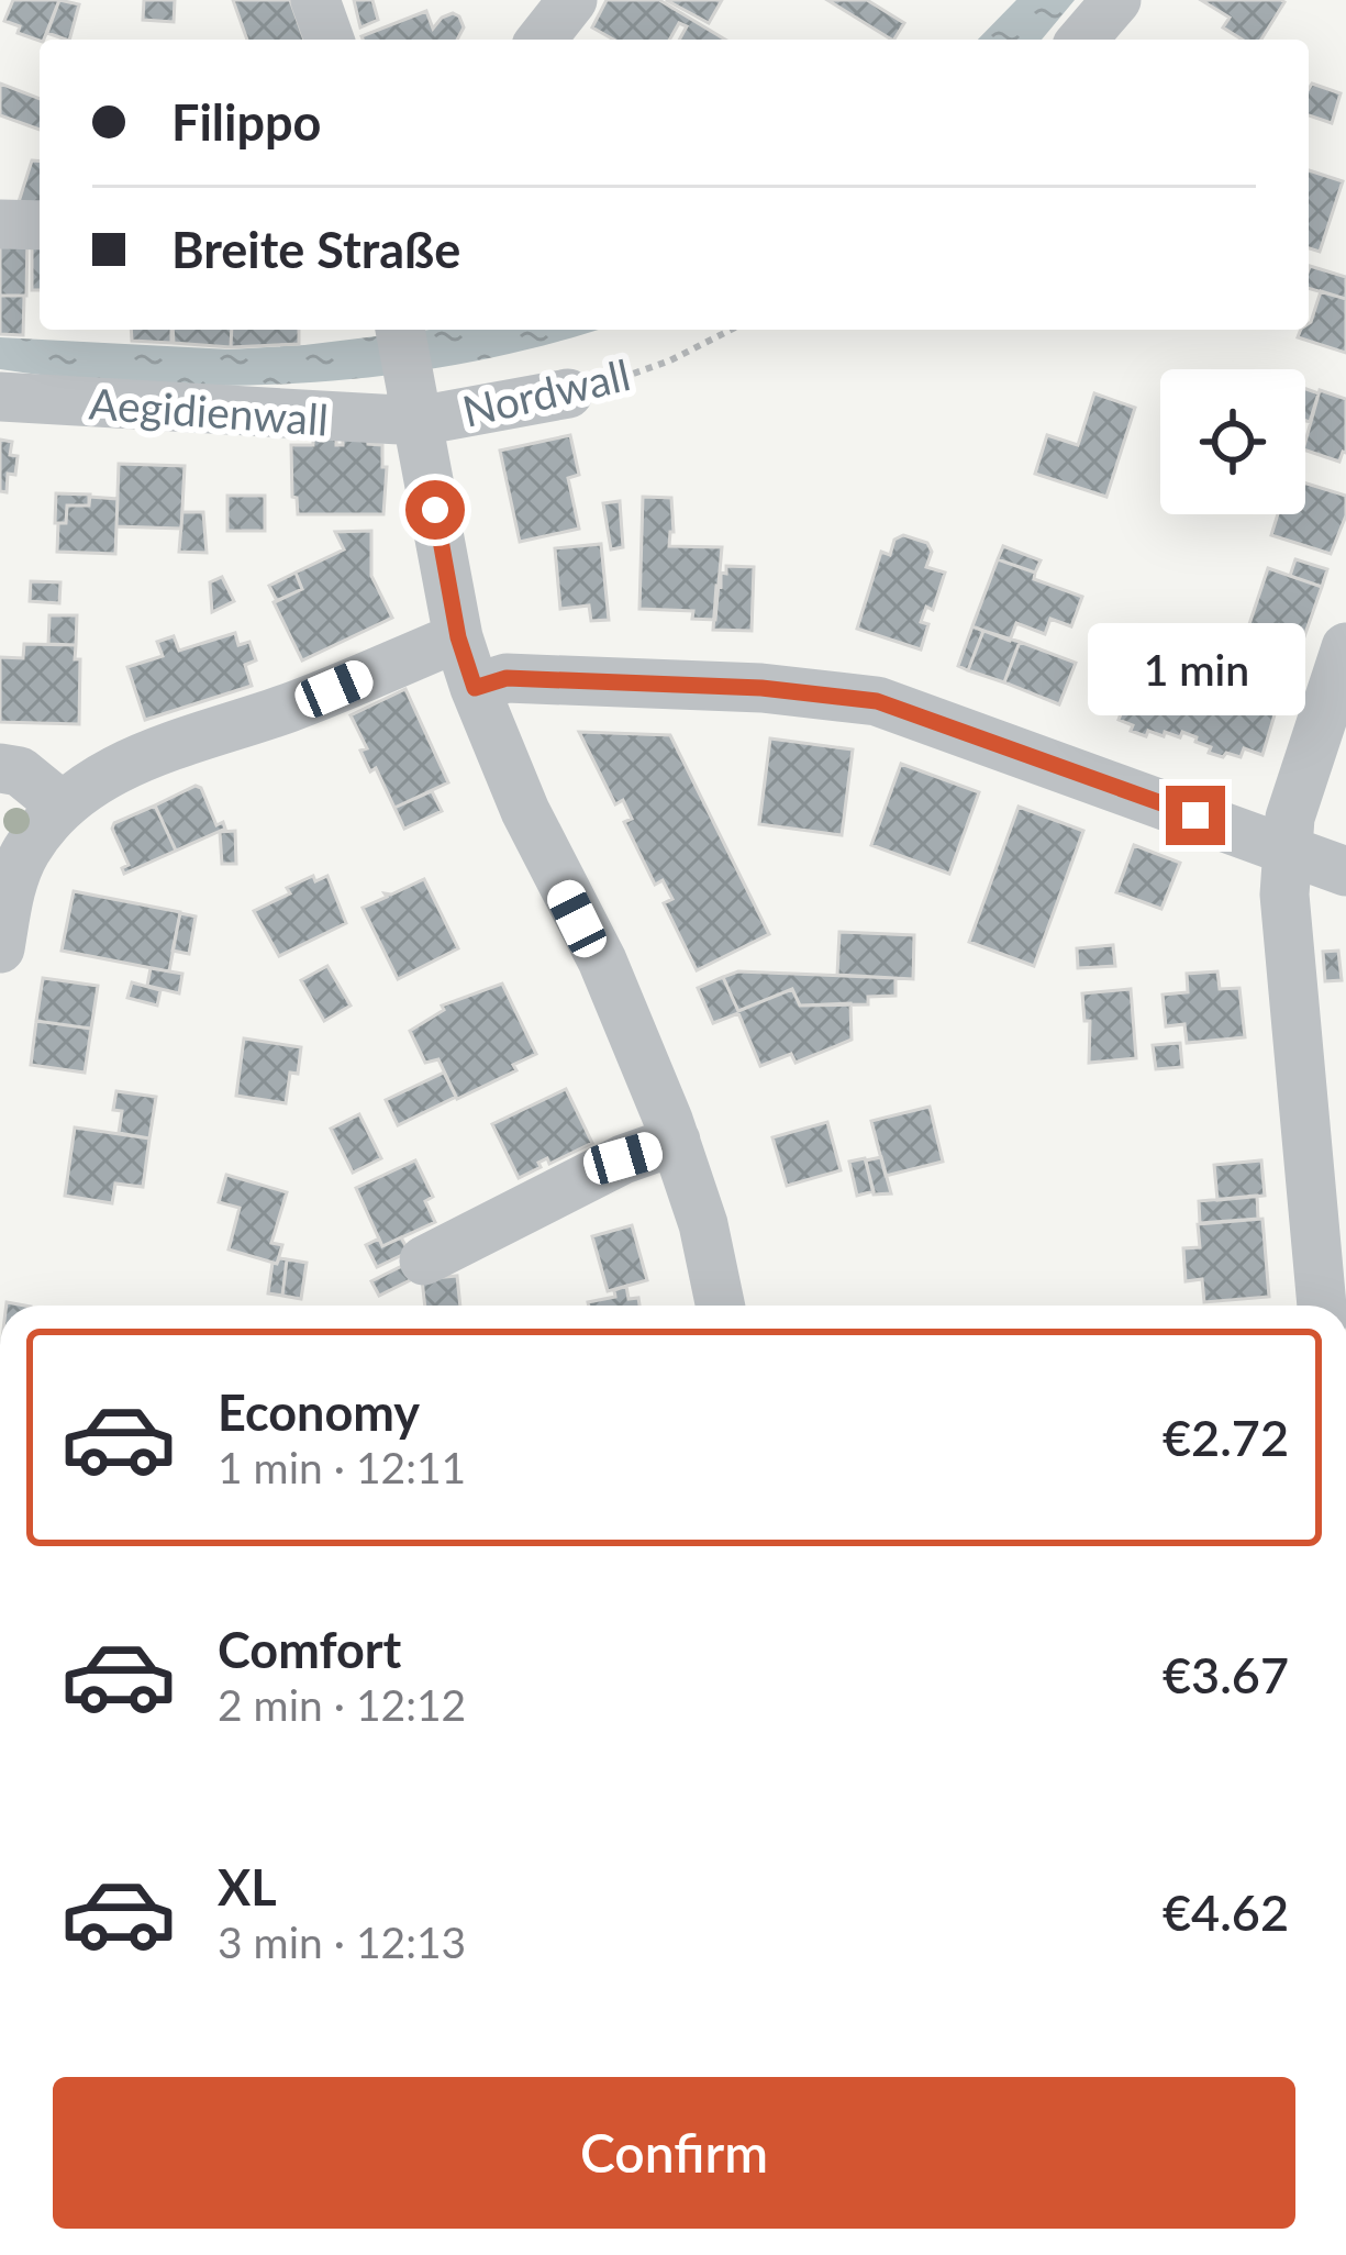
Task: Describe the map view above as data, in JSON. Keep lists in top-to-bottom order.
{
  "streets": {
    "street": ["Nordwall", "Aegidienwall"]
  },
  "crossings": [
    ["Nordwall", "Aegidienwall"]
  ],
  "page": {
    "banner": ["Filippo", "Breite Straße"],
    "bubble": "1 min",
    "list": [
      {
        "name": "Economy",
        "note": "1 min · 12:11",
        "value": "€2.72"
      },
      {
        "name": "Comfort",
        "note": "2 min · 12:12",
        "value": "€3.67"
      },
      {
        "name": "XL",
        "note": "3 min · 12:13",
        "value": "€4.62"
      }
    ],
    "buttons": "Confirm"
  }
}
